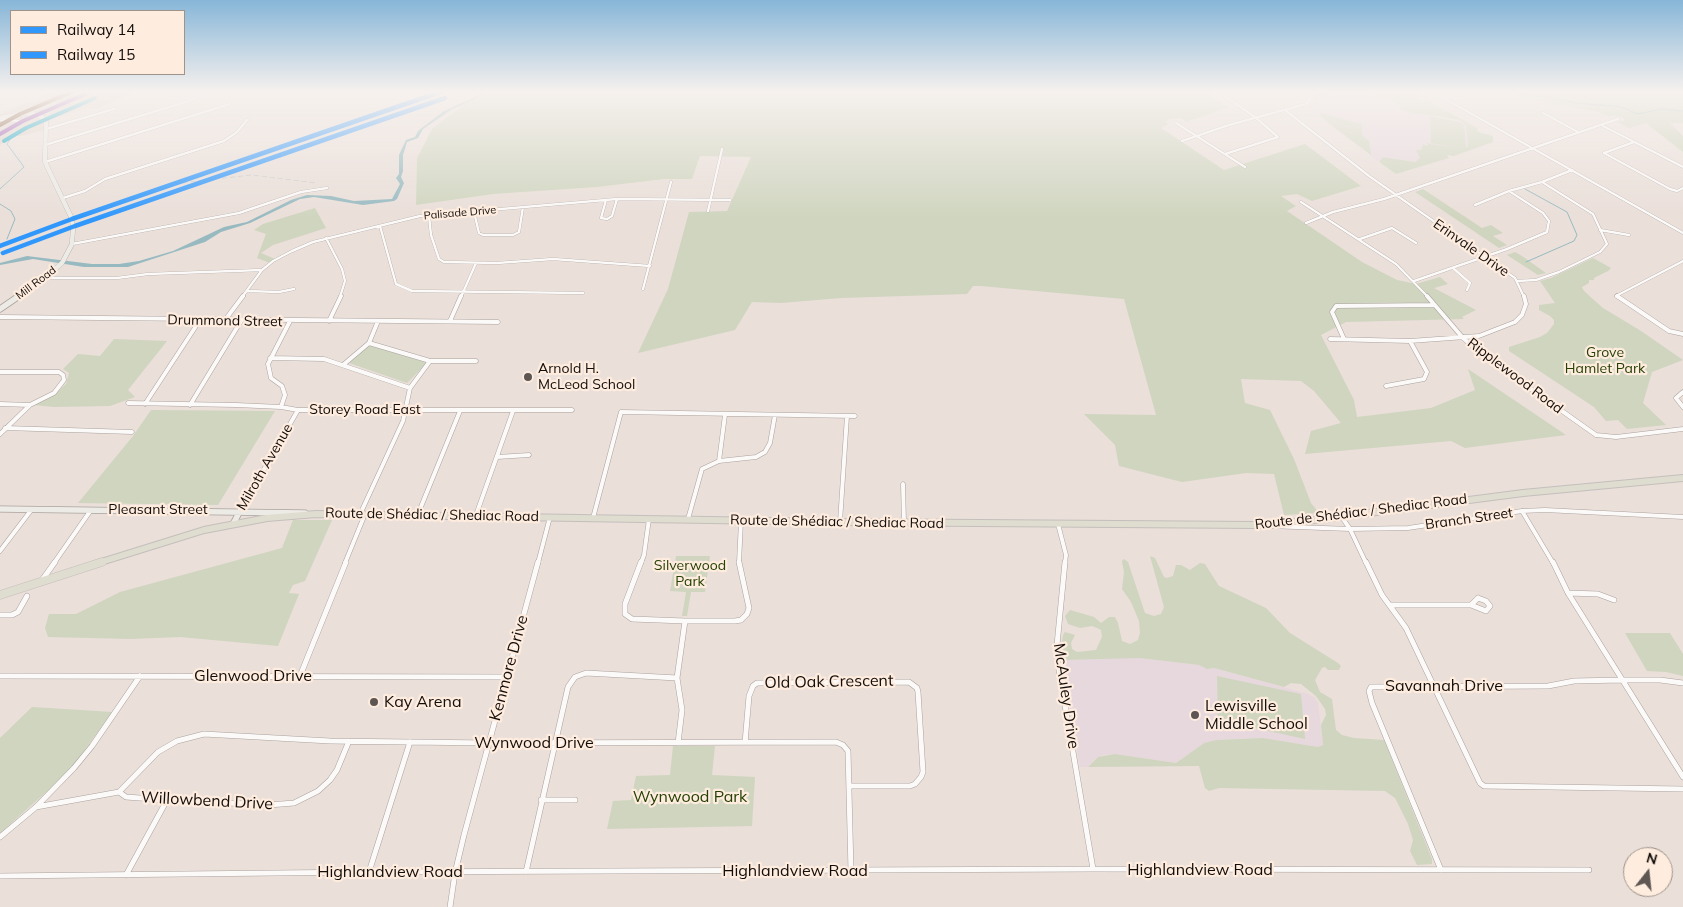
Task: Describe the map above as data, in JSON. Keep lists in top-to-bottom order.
{
  "streets": {
    "main road": ["Route de Shédiac / Shediac Road"],
    "street": [
      "Palisade Drive",
      "Erinvale Drive",
      "Mill Road",
      "Drummond Street",
      "Ripplewood Road",
      "Storey Road East",
      "Milroth Avenue",
      "Pleasant Street",
      "Branch Street",
      "Kenmore Drive",
      "Glenwood Drive",
      "Old Oak Crescent",
      "Savannah Drive",
      "McAuley Drive",
      "Wynwood Drive",
      "Willowbend Drive",
      "Highlandview Road"
    ]
  },
  "crossings": [
    ["Palisade Drive", "Drummond Street"],
    ["Erinvale Drive", "Ripplewood Road"],
    ["Storey Road East", "Milroth Avenue"],
    ["Milroth Avenue", "Pleasant Street"],
    ["Milroth Avenue", "Route de Shédiac / Shediac Road"],
    ["Pleasant Street", "Route de Shédiac / Shediac Road"],
    ["Route de Shédiac / Shediac Road", "Branch Street"],
    ["Route de Shédiac / Shediac Road", "Kenmore Drive"],
    ["Route de Shédiac / Shediac Road", "McAuley Drive"],
    ["Kenmore Drive", "Glenwood Drive"],
    ["Kenmore Drive", "Wynwood Drive"],
    ["Kenmore Drive", "Highlandview Road"],
    ["Old Oak Crescent", "Wynwood Drive"],
    ["Savannah Drive", "Highlandview Road"],
    ["McAuley Drive", "Highlandview Road"],
    ["Wynwood Drive", "Willowbend Drive"],
    ["Wynwood Drive", "Highlandview Road"]
  ],
  "parks": ["Grove Hamlet Park", "Silverwood Park", "Wynwood Park"],
  "places": ["Arnold H. McLeod School", "Kay Arena", "Lewisville Middle School"],
  "lines": ["rail line 14", "rail line 15"],
  "legend": ["Railway 14", "Railway 15"],
  "north": "top"
}
